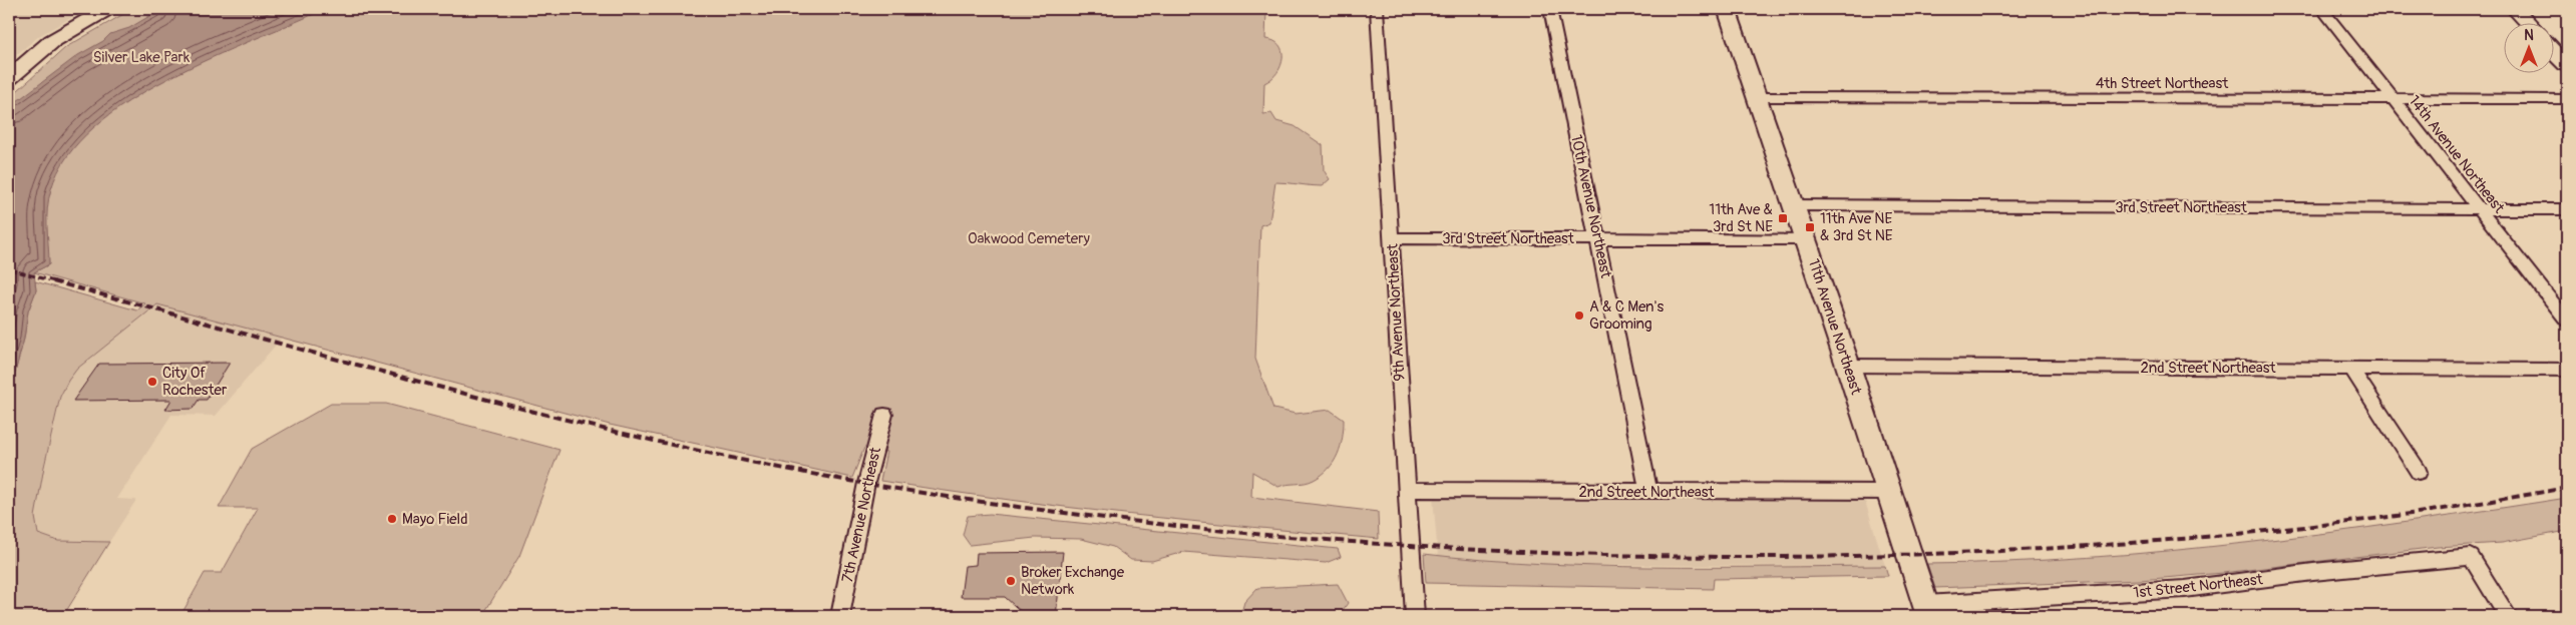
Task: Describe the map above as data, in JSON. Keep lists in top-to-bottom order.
{
  "streets": {
    "main road": ["11th Avenue Northeast"],
    "street": [
      "4th Street Northeast",
      "14th Avenue Northeast",
      "10th Avenue Northeast",
      "3rd Street Northeast",
      "9th Avenue Northeast",
      "2nd Street Northeast",
      "7th Avenue Northeast",
      "1st Street Northeast"
    ]
  },
  "crossings": [
    ["4th Street Northeast", "14th Avenue Northeast"],
    ["4th Street Northeast", "11th Avenue Northeast"],
    ["14th Avenue Northeast", "3rd Street Northeast"],
    ["10th Avenue Northeast", "3rd Street Northeast"],
    ["10th Avenue Northeast", "2nd Street Northeast"],
    ["3rd Street Northeast", "9th Avenue Northeast"],
    ["3rd Street Northeast", "11th Avenue Northeast"],
    ["9th Avenue Northeast", "2nd Street Northeast"],
    ["11th Avenue Northeast", "2nd Street Northeast"],
    ["11th Avenue Northeast", "1st Street Northeast"]
  ],
  "parks": ["Silver Lake Park", "Oakwood Cemetery"],
  "places": {
    "transit": ["11th Ave & 3rd St NE", "11th Ave NE & 3rd St NE"],
    "other": [
      "A & C Men's Grooming",
      "City Of Rochester",
      "Mayo Field",
      "Broker Exchange Network"
    ]
  },
  "north": "top"
}
